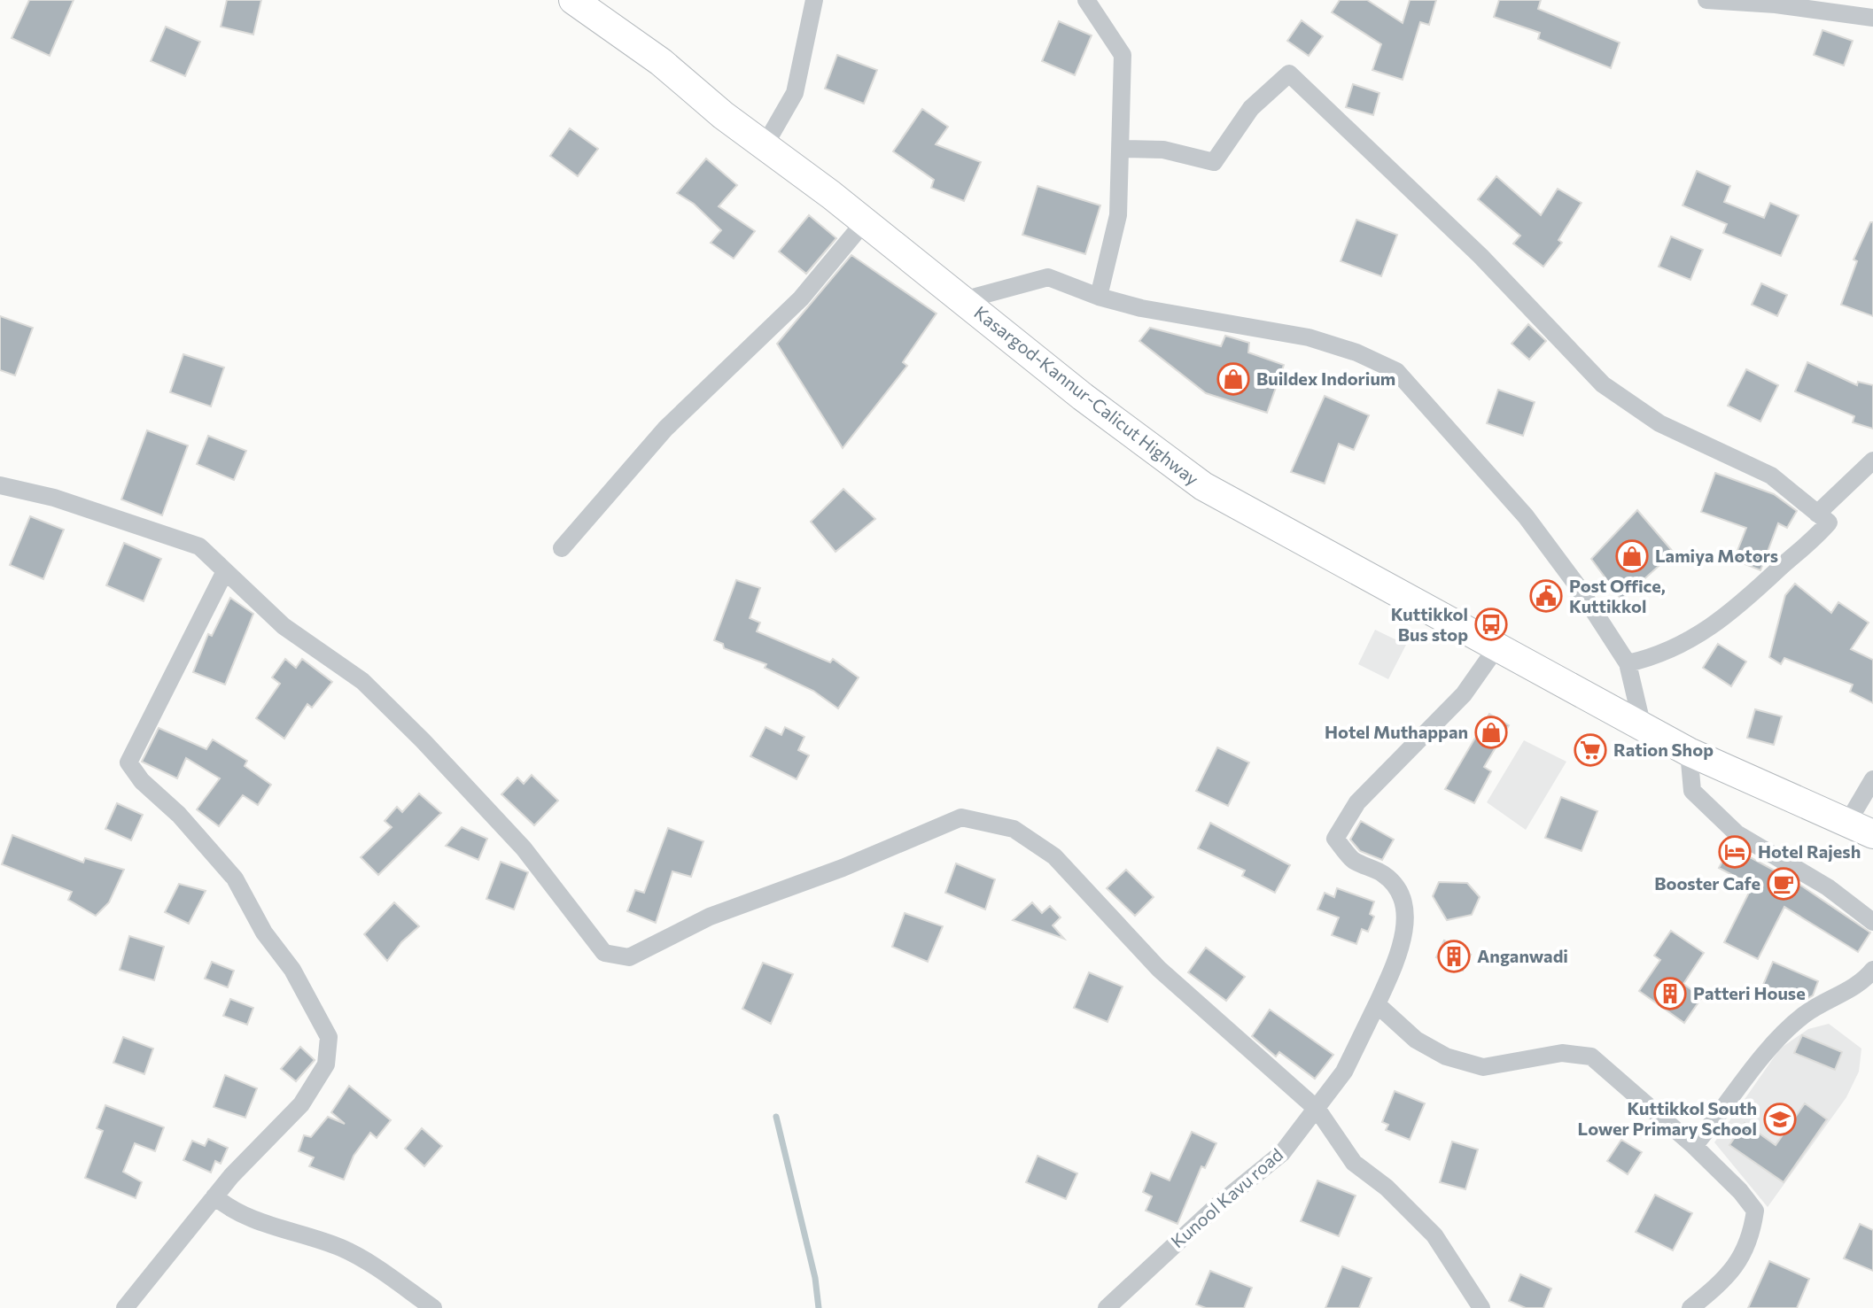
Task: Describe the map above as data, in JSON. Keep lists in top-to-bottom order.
{
  "streets": {
    "highway": ["Kasargod-Kannur-Calicut Highway"],
    "street": ["Kunool Kavu road"]
  },
  "crossings": [
    ["Kasargod-Kannur-Calicut Highway", "Kunool Kavu road"]
  ],
  "places": {
    "shop": ["Buildex Indorium", "Lamiya Motors", "Hotel Muthappan"],
    "public building": ["Post Office, Kuttikkol"],
    "bus stop": ["Kuttikkol Bus stop"],
    "supermarket": ["Ration Shop"],
    "hotel": ["Hotel Rajesh"],
    "cafe": ["Booster Cafe"],
    "building": ["Anganwadi", "Patteri House"],
    "school or university": ["Kuttikkol South Lower Primary School"]
  }
}
